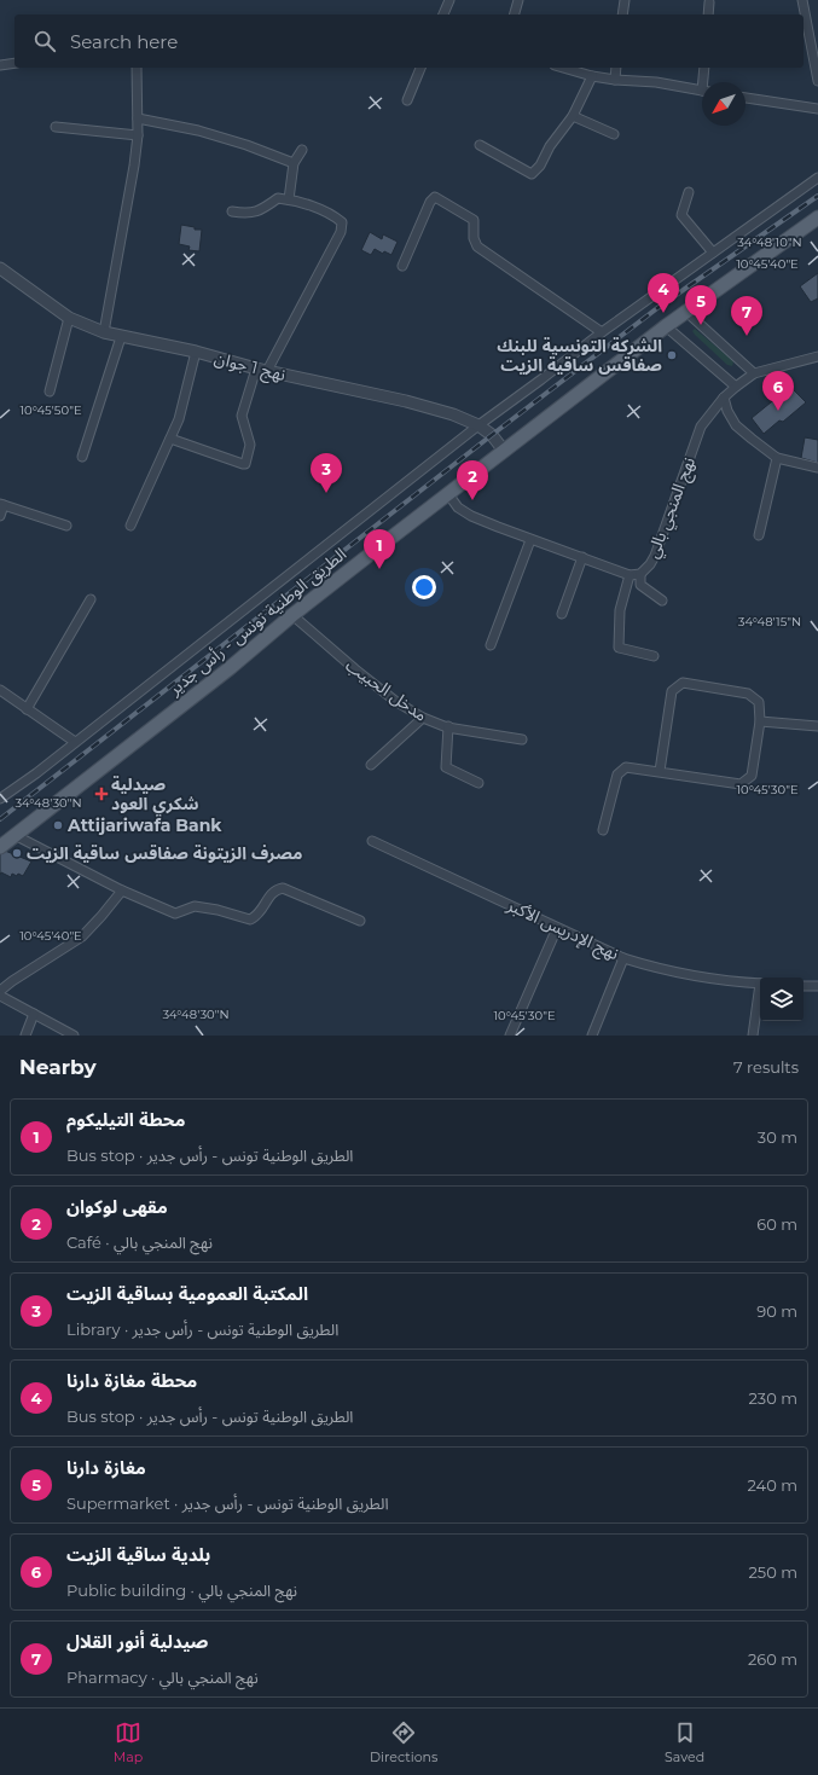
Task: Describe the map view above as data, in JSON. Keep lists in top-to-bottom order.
{
  "streets": {
    "main road": ["الطريق الوطنية تونس - رأس جدير"],
    "street": [
      "نهج 1 جوان",
      "نهج المنجي بالي",
      "مدخل الحبيب",
      "نهج الإدريس الأكبر"
    ]
  },
  "crossings": [
    ["نهج 1 جوان", "الطريق الوطنية تونس - رأس جدير"],
    ["نهج المنجي بالي", "الطريق الوطنية تونس - رأس جدير"],
    ["الطريق الوطنية تونس - رأس جدير", "مدخل الحبيب"]
  ],
  "places": {
    "other": ["الشركة التونسية للبنك صفاقس ساقية الزيت", "Attijariwafa Bank", "مصرف الزيتونة صفاقس ساقية الزيت"],
    "health": ["صيدلية شكري العود"]
  },
  "north": "bottom left",
  "page": {
    "search": "Search here",
    "pins": [
      "4",
      "5",
      "7",
      "6",
      "3",
      "2",
      "1"
    ],
    "heading": ["Nearby", "7 results"],
    "list": [
      {
        "mark": "1",
        "name": "محطة التيليكوم",
        "note": "Bus stop · الطريق الوطنية تونس - رأس جدير",
        "value": "30 m"
      },
      {
        "mark": "2",
        "name": "مقهى لوكوان",
        "note": "Café · نهج المنجي بالي",
        "value": "60 m"
      },
      {
        "mark": "3",
        "name": "المكتبة العمومية بساقية الزيت",
        "note": "Library · الطريق الوطنية تونس - رأس جدير",
        "value": "90 m"
      },
      {
        "mark": "4",
        "name": "محطة مغازة دارنا",
        "note": "Bus stop · الطريق الوطنية تونس - رأس جدير",
        "value": "230 m"
      },
      {
        "mark": "5",
        "name": "مغازة دارنا",
        "note": "Supermarket · الطريق الوطنية تونس - رأس جدير",
        "value": "240 m"
      },
      {
        "mark": "6",
        "name": "بلدية ساقية الزيت",
        "note": "Public building · نهج المنجي بالي",
        "value": "250 m"
      },
      {
        "mark": "7",
        "name": "صيدلية أنور القلال",
        "note": "Pharmacy · نهج المنجي بالي",
        "value": "260 m"
      }
    ],
    "nav": ["Map", "Directions", "Saved"]
  },
  "coordinates": [
    "34°48'10\"N",
    "10°45'40\"E",
    "10°45'50\"E",
    "34°48'15\"N",
    "10°45'30\"E",
    "34°48'30\"N"
  ]
}
